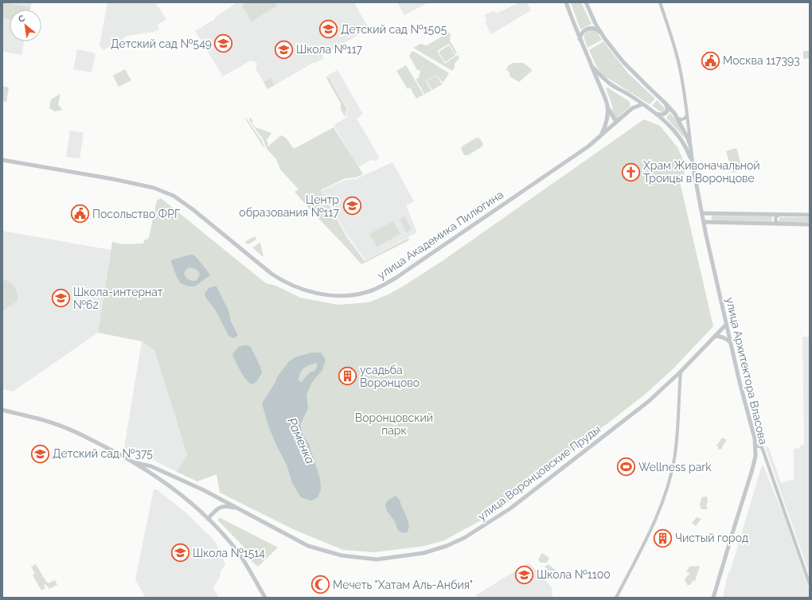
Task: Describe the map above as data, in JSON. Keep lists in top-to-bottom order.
{
  "streets": {
    "street": ["улица Академика Пилюгина", "улица Архитектора Власова", "улица Воронцовские Пруды"]
  },
  "crossings": [
    ["улица Академика Пилюгина", "улица Архитектора Власова"],
    ["улица Архитектора Власова", "улица Воронцовские Пруды"]
  ],
  "water": ["Раменка"],
  "parks": ["Воронцовский парк"],
  "places": {
    "school or university": [
      "Детский сад №1505",
      "Детский сад №549",
      "Школа №117",
      "Центр образования №117",
      "Школа-интернат №62",
      "Детский сад №375",
      "Школа №1514",
      "Школа №1100"
    ],
    "public building": ["Москва 117393", "Посольство ФРГ"],
    "church": ["Храм Живоначальной Троицы в Воронцове"],
    "building": ["усадьба Воронцово", "Чистый город"],
    "sports": ["Wellness park"],
    "mosque": ["Мечеть \"Хатам Аль-Анбия\""]
  },
  "north": "top left"
}
